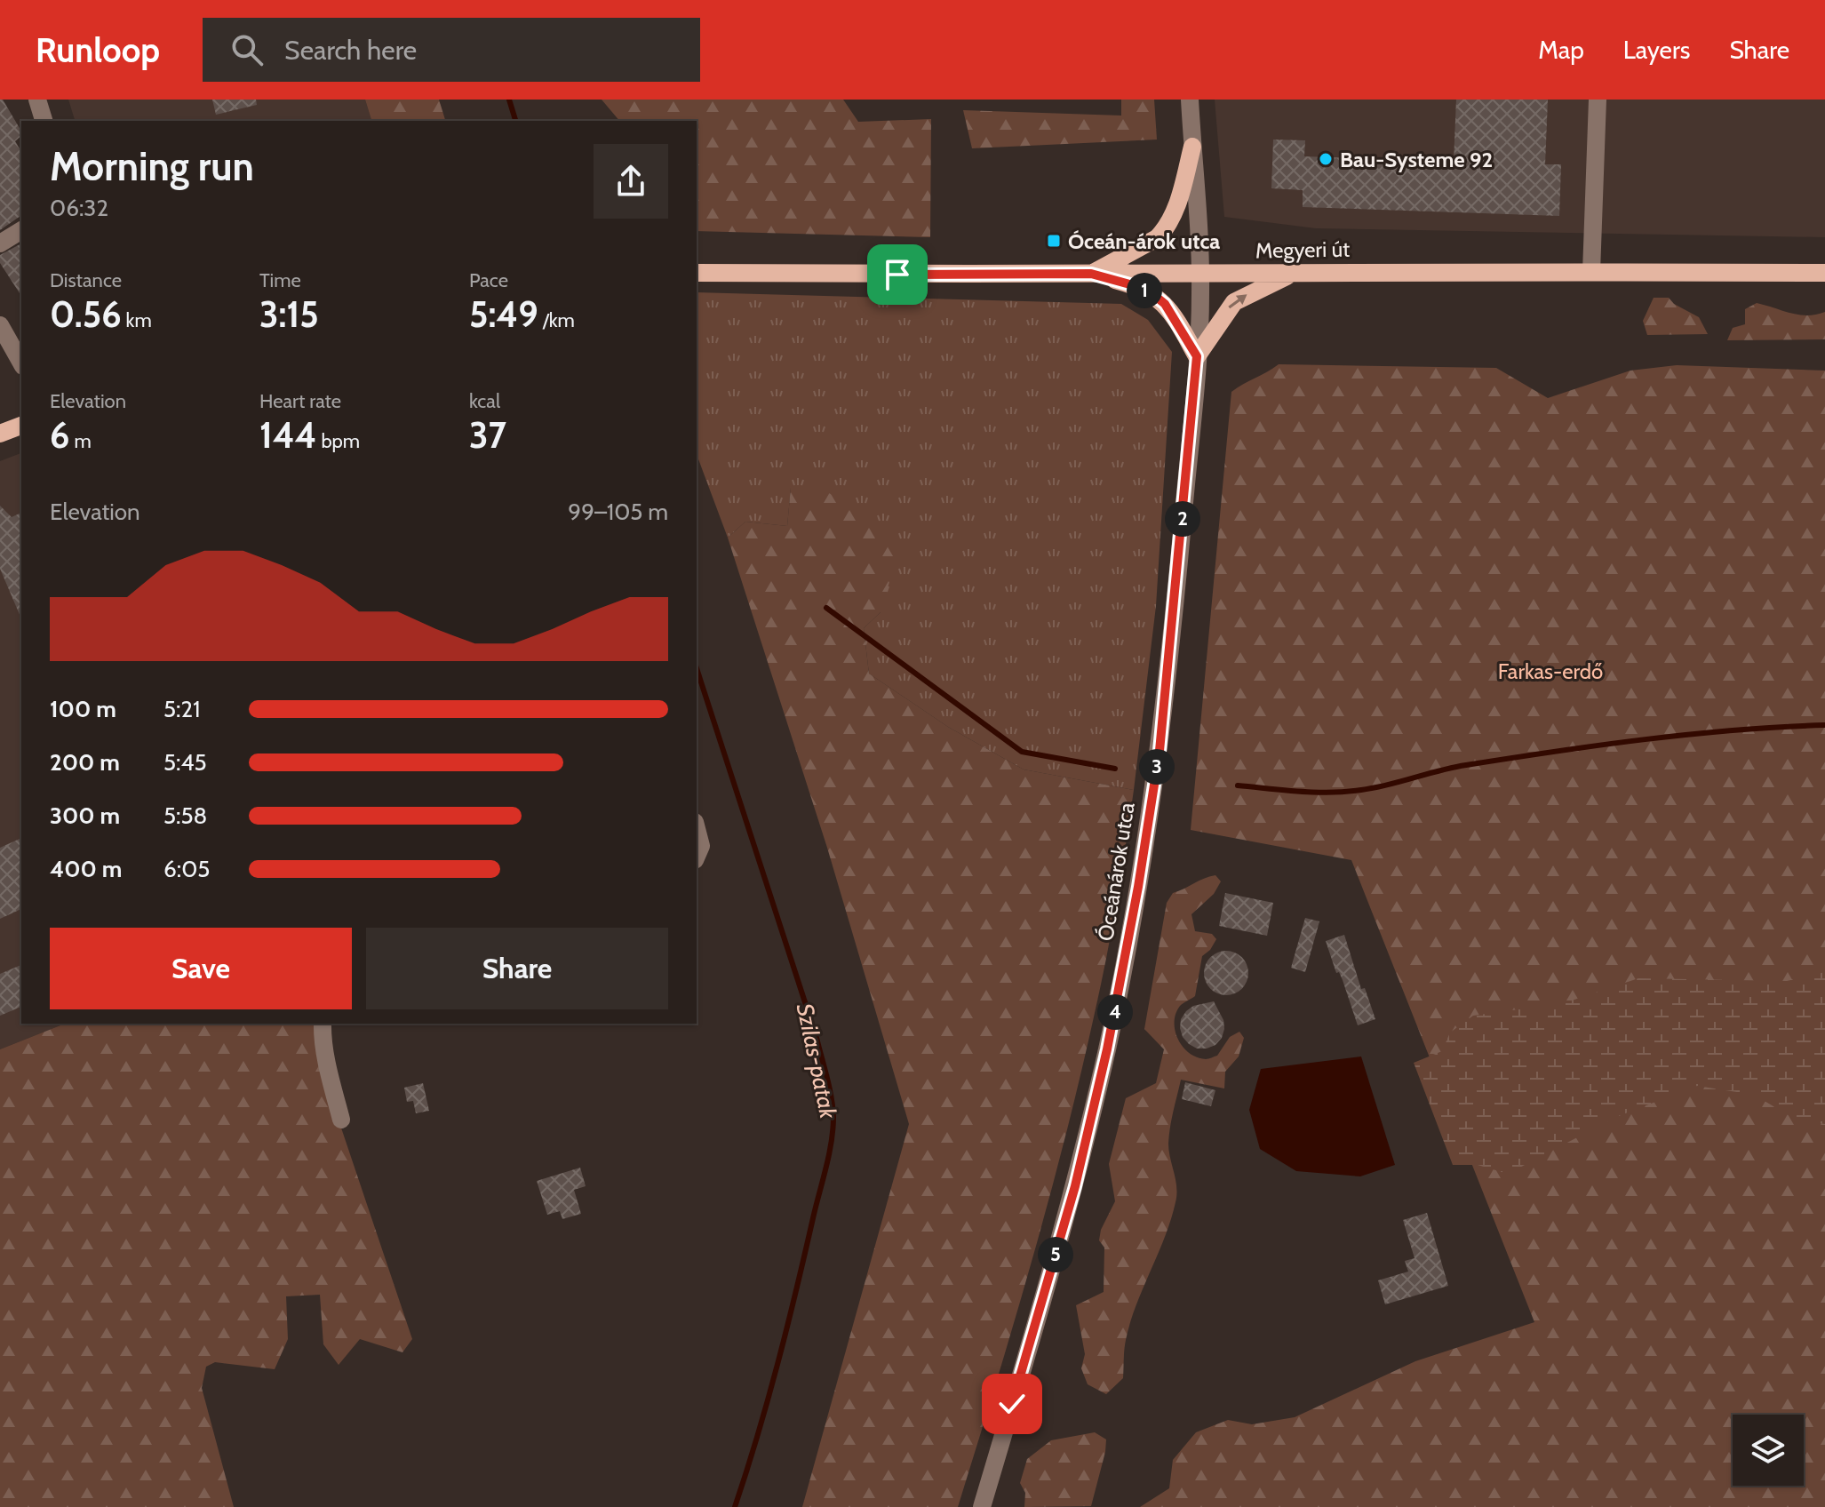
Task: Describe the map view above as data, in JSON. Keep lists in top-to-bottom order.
{
  "streets": {
    "main road": ["Megyeri út"],
    "street": ["Óceánárok utca"]
  },
  "crossings": [
    ["Megyeri út", "Óceánárok utca"]
  ],
  "water": ["Szilas-patak"],
  "parks": ["Farkas-erdő"],
  "places": {
    "other": ["Bau-Systeme 92"],
    "transit": ["Óceán-árok utca"]
  },
  "page": {
    "header": "Runloop",
    "search": "Search here",
    "nav": ["Map", "Layers", "Share"],
    "heading": ["Morning run", "06:32"],
    "stats": [
      ["Distance", "0.56 km"],
      ["Time", "3:15"],
      ["Pace", "5:49 /km"],
      ["Elevation", "6 m"],
      ["Heart rate", "144 bpm"],
      ["kcal", "37"]
    ],
    "pins": [
      "1",
      "2",
      "3",
      "4",
      "5"
    ],
    "chart": ["Elevation", "99–105 m"],
    "list": [
      {
        "name": "100 m",
        "note": "5:21"
      },
      {
        "name": "200 m",
        "note": "5:45"
      },
      {
        "name": "300 m",
        "note": "5:58"
      },
      {
        "name": "400 m",
        "note": "6:05"
      }
    ],
    "buttons": ["Save", "Share"]
  }
}
